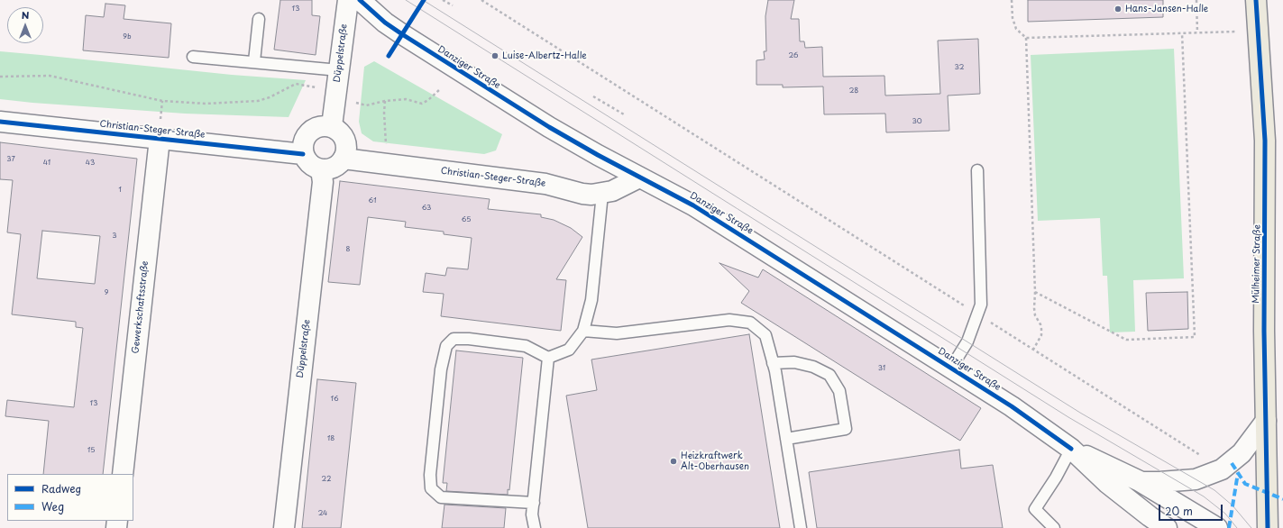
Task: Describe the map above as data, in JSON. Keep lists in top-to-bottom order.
{
  "streets": {
    "main road": [
      "Düppelstraße",
      "Danziger Straße",
      "Christian-Steger-Straße",
      "Mülheimer Straße",
      "Gewerkschaftsstraße"
    ]
  },
  "crossings": [
    ["Düppelstraße", "Christian-Steger-Straße"],
    ["Danziger Straße", "Christian-Steger-Straße"],
    ["Christian-Steger-Straße", "Gewerkschaftsstraße"]
  ],
  "places": ["Hans-Jansen-Halle", "Luise-Albertz-Halle", "Heizkraftwerk Alt-Oberhausen"],
  "house_numbers": [
    "13",
    "9b",
    "26",
    "32",
    "28",
    "30",
    "37",
    "41",
    "43",
    "1",
    "61",
    "63",
    "65",
    "3",
    "8",
    "9",
    "31",
    "16",
    "13",
    "18",
    "15",
    "22",
    "24"
  ],
  "legend": ["Radweg", "Weg"],
  "scale_bar": "20 m",
  "north": "top"
}
